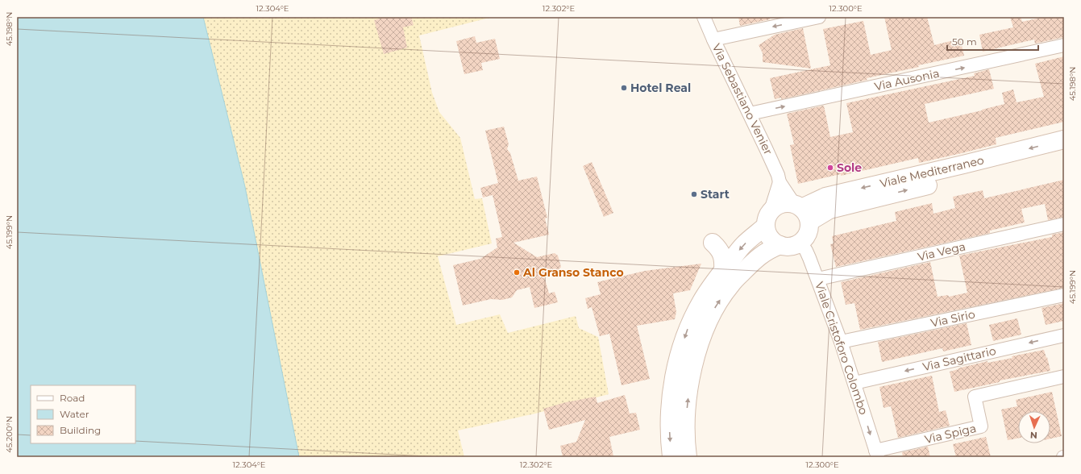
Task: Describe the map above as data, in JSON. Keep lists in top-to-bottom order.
{
  "streets": {
    "street": [
      "Via Ausonia",
      "Via Sebastiano Venier",
      "Viale Mediterraneo",
      "Via Vega",
      "Via Sirio",
      "Viale Cristoforo Colombo",
      "Via Sagittario",
      "Via Spiga"
    ]
  },
  "crossings": [
    ["Via Ausonia", "Via Sebastiano Venier"],
    ["Via Sebastiano Venier", "Viale Mediterraneo"],
    ["Via Sebastiano Venier", "Viale Cristoforo Colombo"],
    ["Viale Mediterraneo", "Viale Cristoforo Colombo"],
    ["Via Vega", "Viale Cristoforo Colombo"],
    ["Via Sirio", "Viale Cristoforo Colombo"],
    ["Viale Cristoforo Colombo", "Via Sagittario"],
    ["Viale Cristoforo Colombo", "Via Spiga"]
  ],
  "one_way": ["Via Ausonia", "Via Sagittario"],
  "places": [
    "Hotel Real",
    "Sole",
    "Start",
    "Al Granso Stanco"
  ],
  "legend": ["Road", "Water", "Building"],
  "scale_bar": "50 m",
  "north": "bottom",
  "coordinates": [
    "12.304°E",
    "12.302°E",
    "12.300°E",
    "45.198°N",
    "45.199°N",
    "45.200°N"
  ]
}
